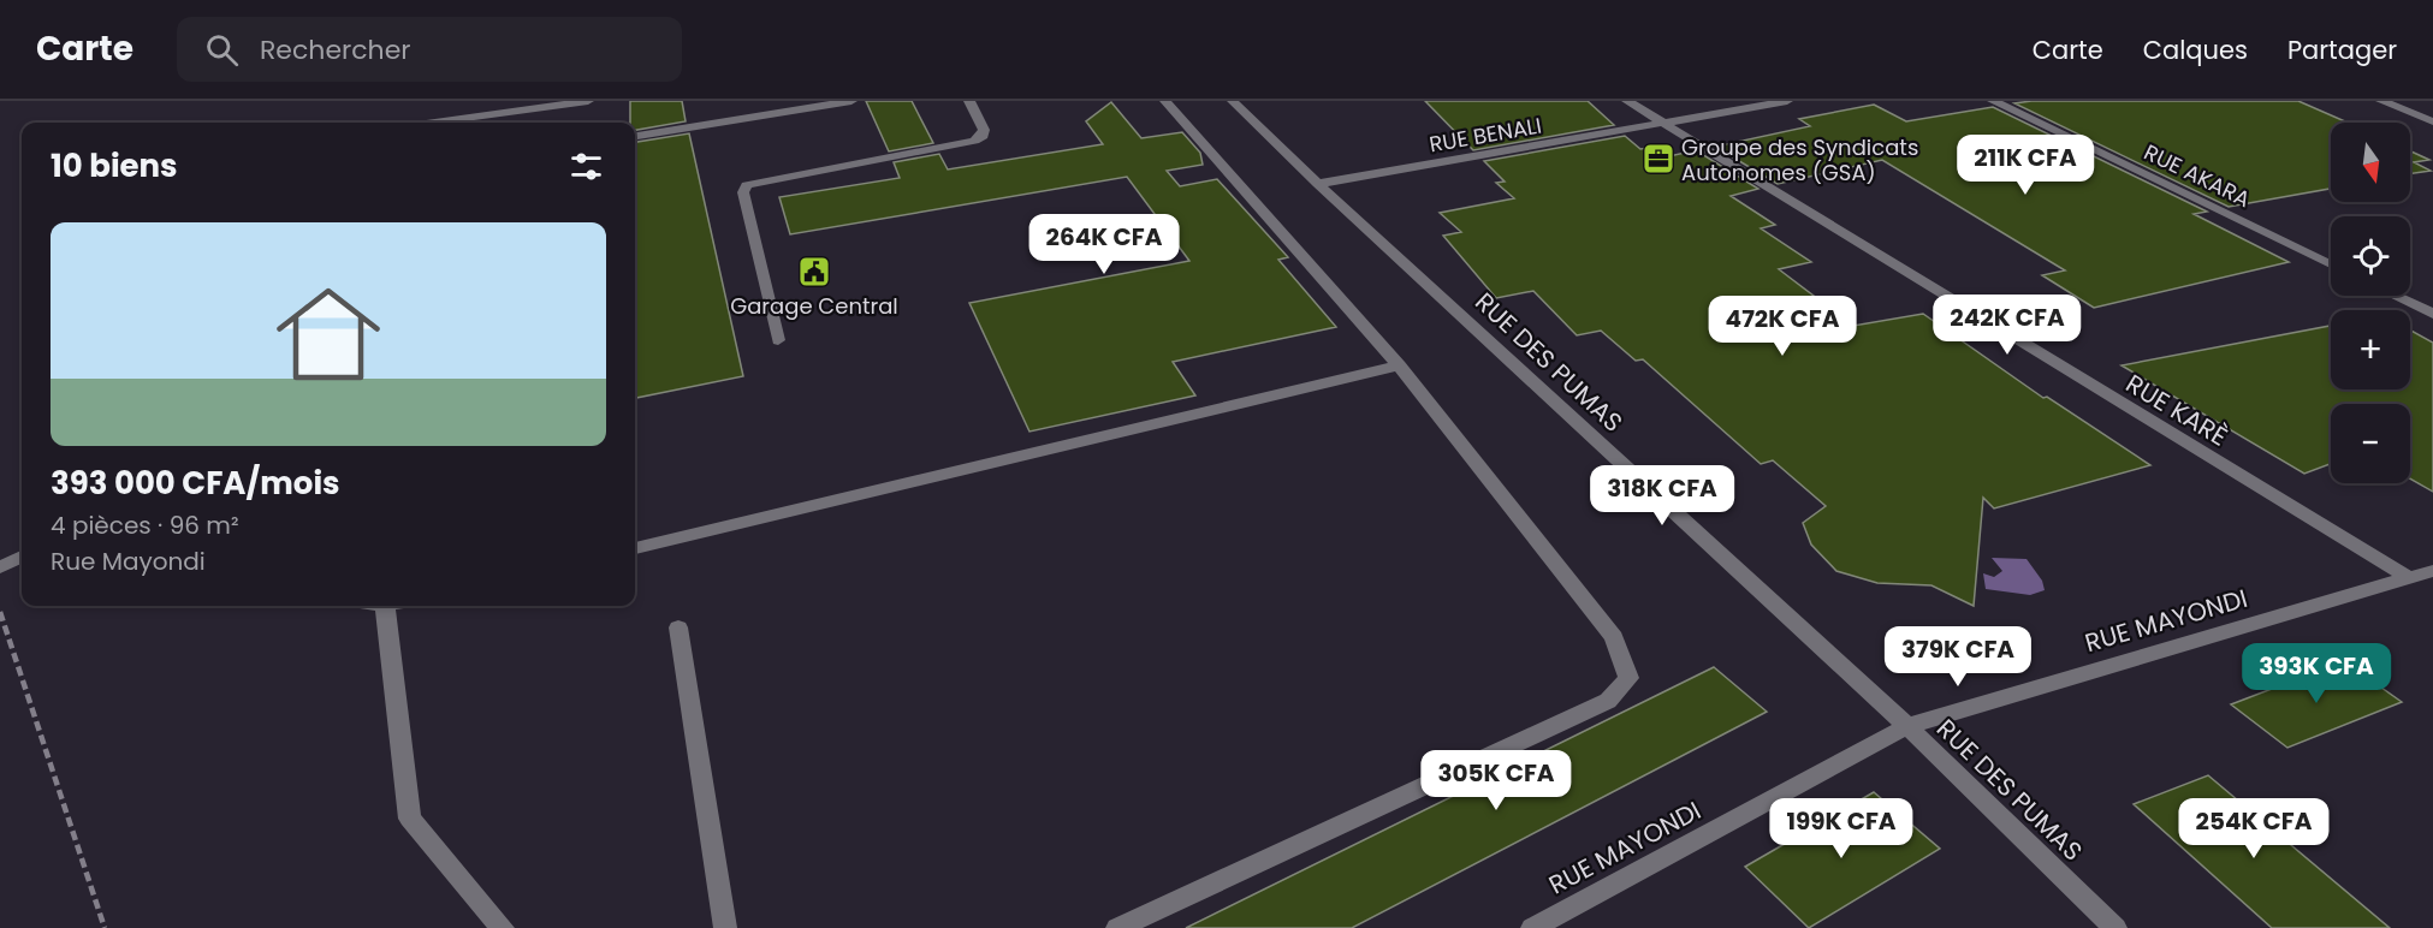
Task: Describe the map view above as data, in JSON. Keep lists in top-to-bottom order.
{
  "streets": {
    "street": [
      "RUE BENALI",
      "RUE AKARA",
      "RUE DES PUMAS",
      "RUE KARÈ",
      "RUE MAYONDI"
    ]
  },
  "crossings": [
    ["RUE BENALI", "RUE DES PUMAS"],
    ["RUE BENALI", "RUE KARÈ"],
    ["RUE DES PUMAS", "RUE MAYONDI"],
    ["RUE KARÈ", "RUE MAYONDI"]
  ],
  "places": {
    "office": ["Groupe des Syndicats Autonomes (GSA)"],
    "public building": ["Garage Central"]
  },
  "north": "bottom",
  "page": {
    "header": "Carte",
    "search": "Rechercher",
    "nav": ["Carte", "Calques", "Partager"],
    "map_buttons": ["+", "−"],
    "heading": "10 biens",
    "price": [
      "211K CFA",
      "264K CFA",
      "242K CFA",
      "472K CFA",
      "318K CFA",
      "379K CFA",
      "393K CFA",
      "305K CFA",
      "199K CFA",
      "254K CFA"
    ],
    "list": [
      {
        "name": "393 000 CFA/mois",
        "note": "4 pièces · 96 m² · Rue Mayondi"
      }
    ]
  }
}
